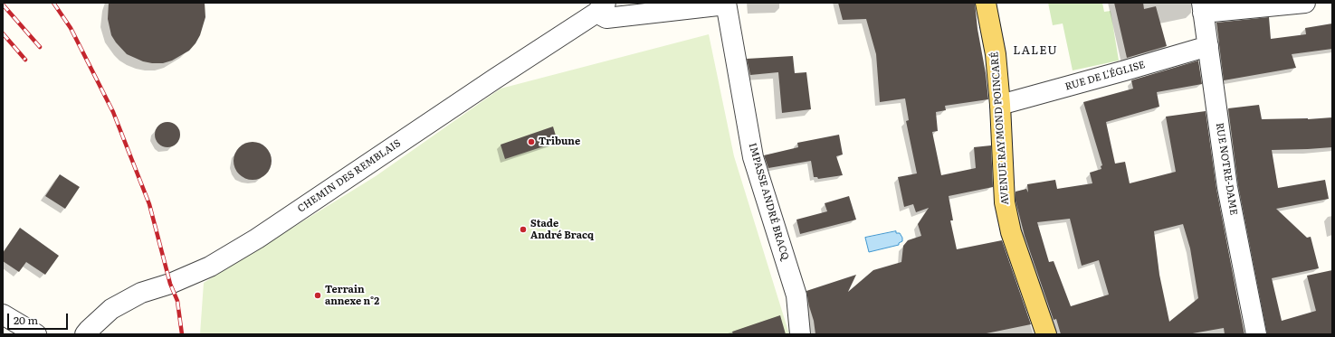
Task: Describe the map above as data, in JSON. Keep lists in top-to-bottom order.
{
  "streets": {
    "main road": ["AVENUE RAYMOND POINCARÉ"],
    "street": [
      "RUE DE L'ÉGLISE",
      "RUE NOTRE-DAME",
      "CHEMIN DES REMBLAIS",
      "IMPASSE ANDRÉ BRACQ"
    ]
  },
  "crossings": [
    ["RUE DE L'ÉGLISE", "AVENUE RAYMOND POINCARÉ"],
    ["RUE DE L'ÉGLISE", "RUE NOTRE-DAME"],
    ["CHEMIN DES REMBLAIS", "IMPASSE ANDRÉ BRACQ"]
  ],
  "districts": ["LALEU"],
  "places": ["Tribune", "Stade André Bracq", "Terrain annexe n°2"],
  "scale_bar": "20 m"
}
